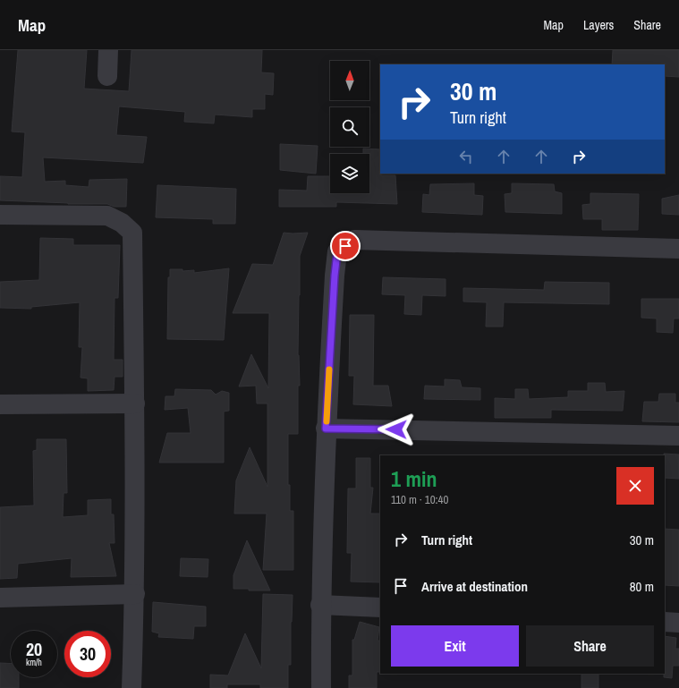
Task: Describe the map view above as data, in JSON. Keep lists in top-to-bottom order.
{
  "north": "top",
  "page": {
    "header": "Map",
    "nav": ["Map", "Layers", "Share"],
    "turn": ["30 m", "Turn right"],
    "heading": ["1 min", "110 m · 10:40"],
    "list": [
      {
        "name": "Turn right",
        "value": "30 m"
      },
      {
        "name": "Arrive at destination",
        "value": "80 m"
      }
    ],
    "buttons": ["Exit", "Share"],
    "speed": "20 km/h",
    "limit": "30"
  }
}
